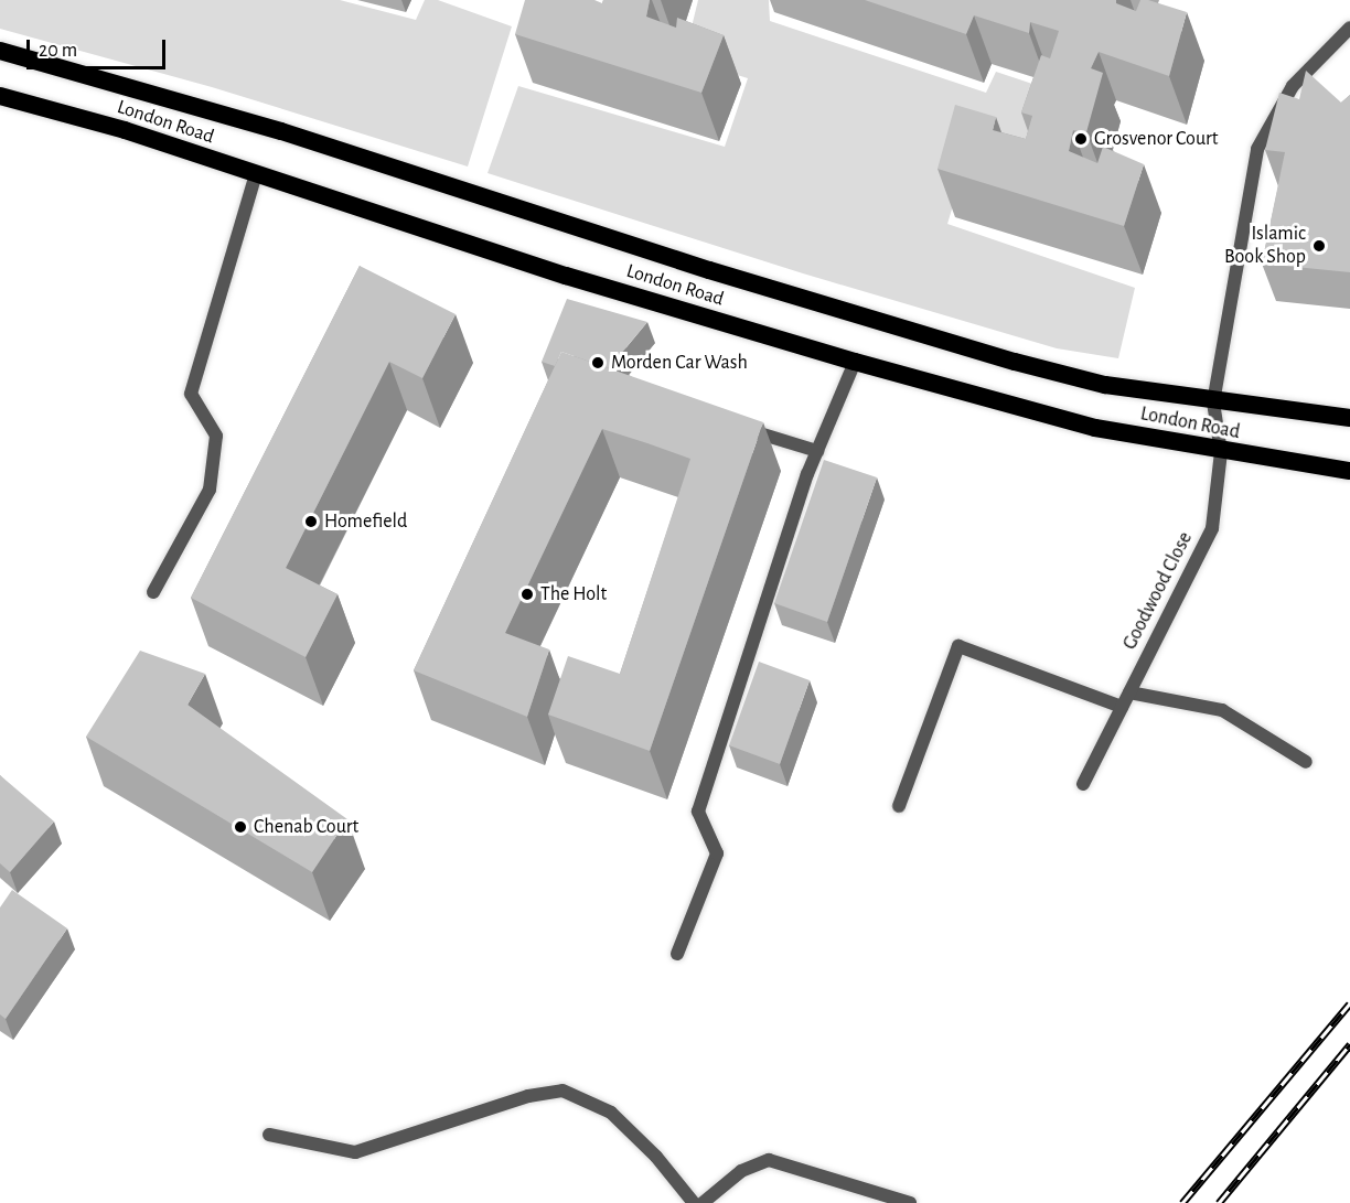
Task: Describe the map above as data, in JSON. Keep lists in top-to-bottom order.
{
  "streets": {
    "highway": ["London Road"],
    "street": ["Goodwood Close"]
  },
  "crossings": [
    ["London Road", "Goodwood Close"]
  ],
  "places": [
    "Grosvenor Court",
    "Islamic Book Shop",
    "Morden Car Wash",
    "Homefield",
    "The Holt",
    "Chenab Court"
  ],
  "scale_bar": "20 m"
}
